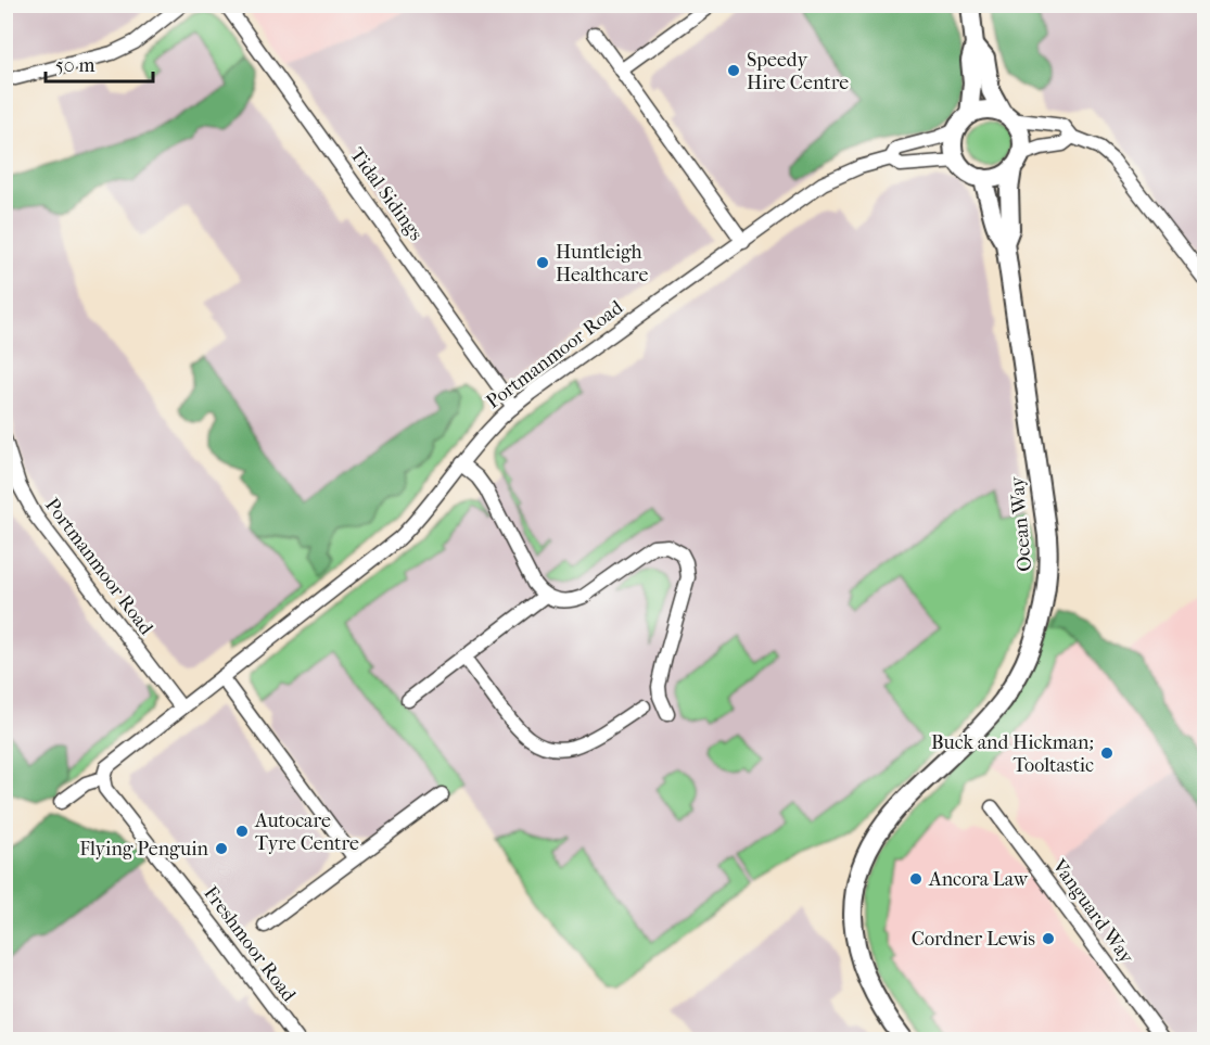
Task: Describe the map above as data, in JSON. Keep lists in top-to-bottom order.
{
  "streets": {
    "street": [
      "Tidal Sidings",
      "Portmanmoor Road",
      "Ocean Way",
      "Vanguard Way",
      "Freshmoor Road"
    ]
  },
  "crossings": [
    ["Tidal Sidings", "Portmanmoor Road"],
    ["Portmanmoor Road", "Ocean Way"],
    ["Portmanmoor Road", "Freshmoor Road"]
  ],
  "places": [
    "Speedy Hire Centre",
    "Huntleigh Healthcare",
    "Buck and Hickman; Tooltastic",
    "Autocare Tyre Centre",
    "Flying Penguin",
    "Ancora Law",
    "Cordner Lewis"
  ],
  "scale_bar": "50 m"
}
